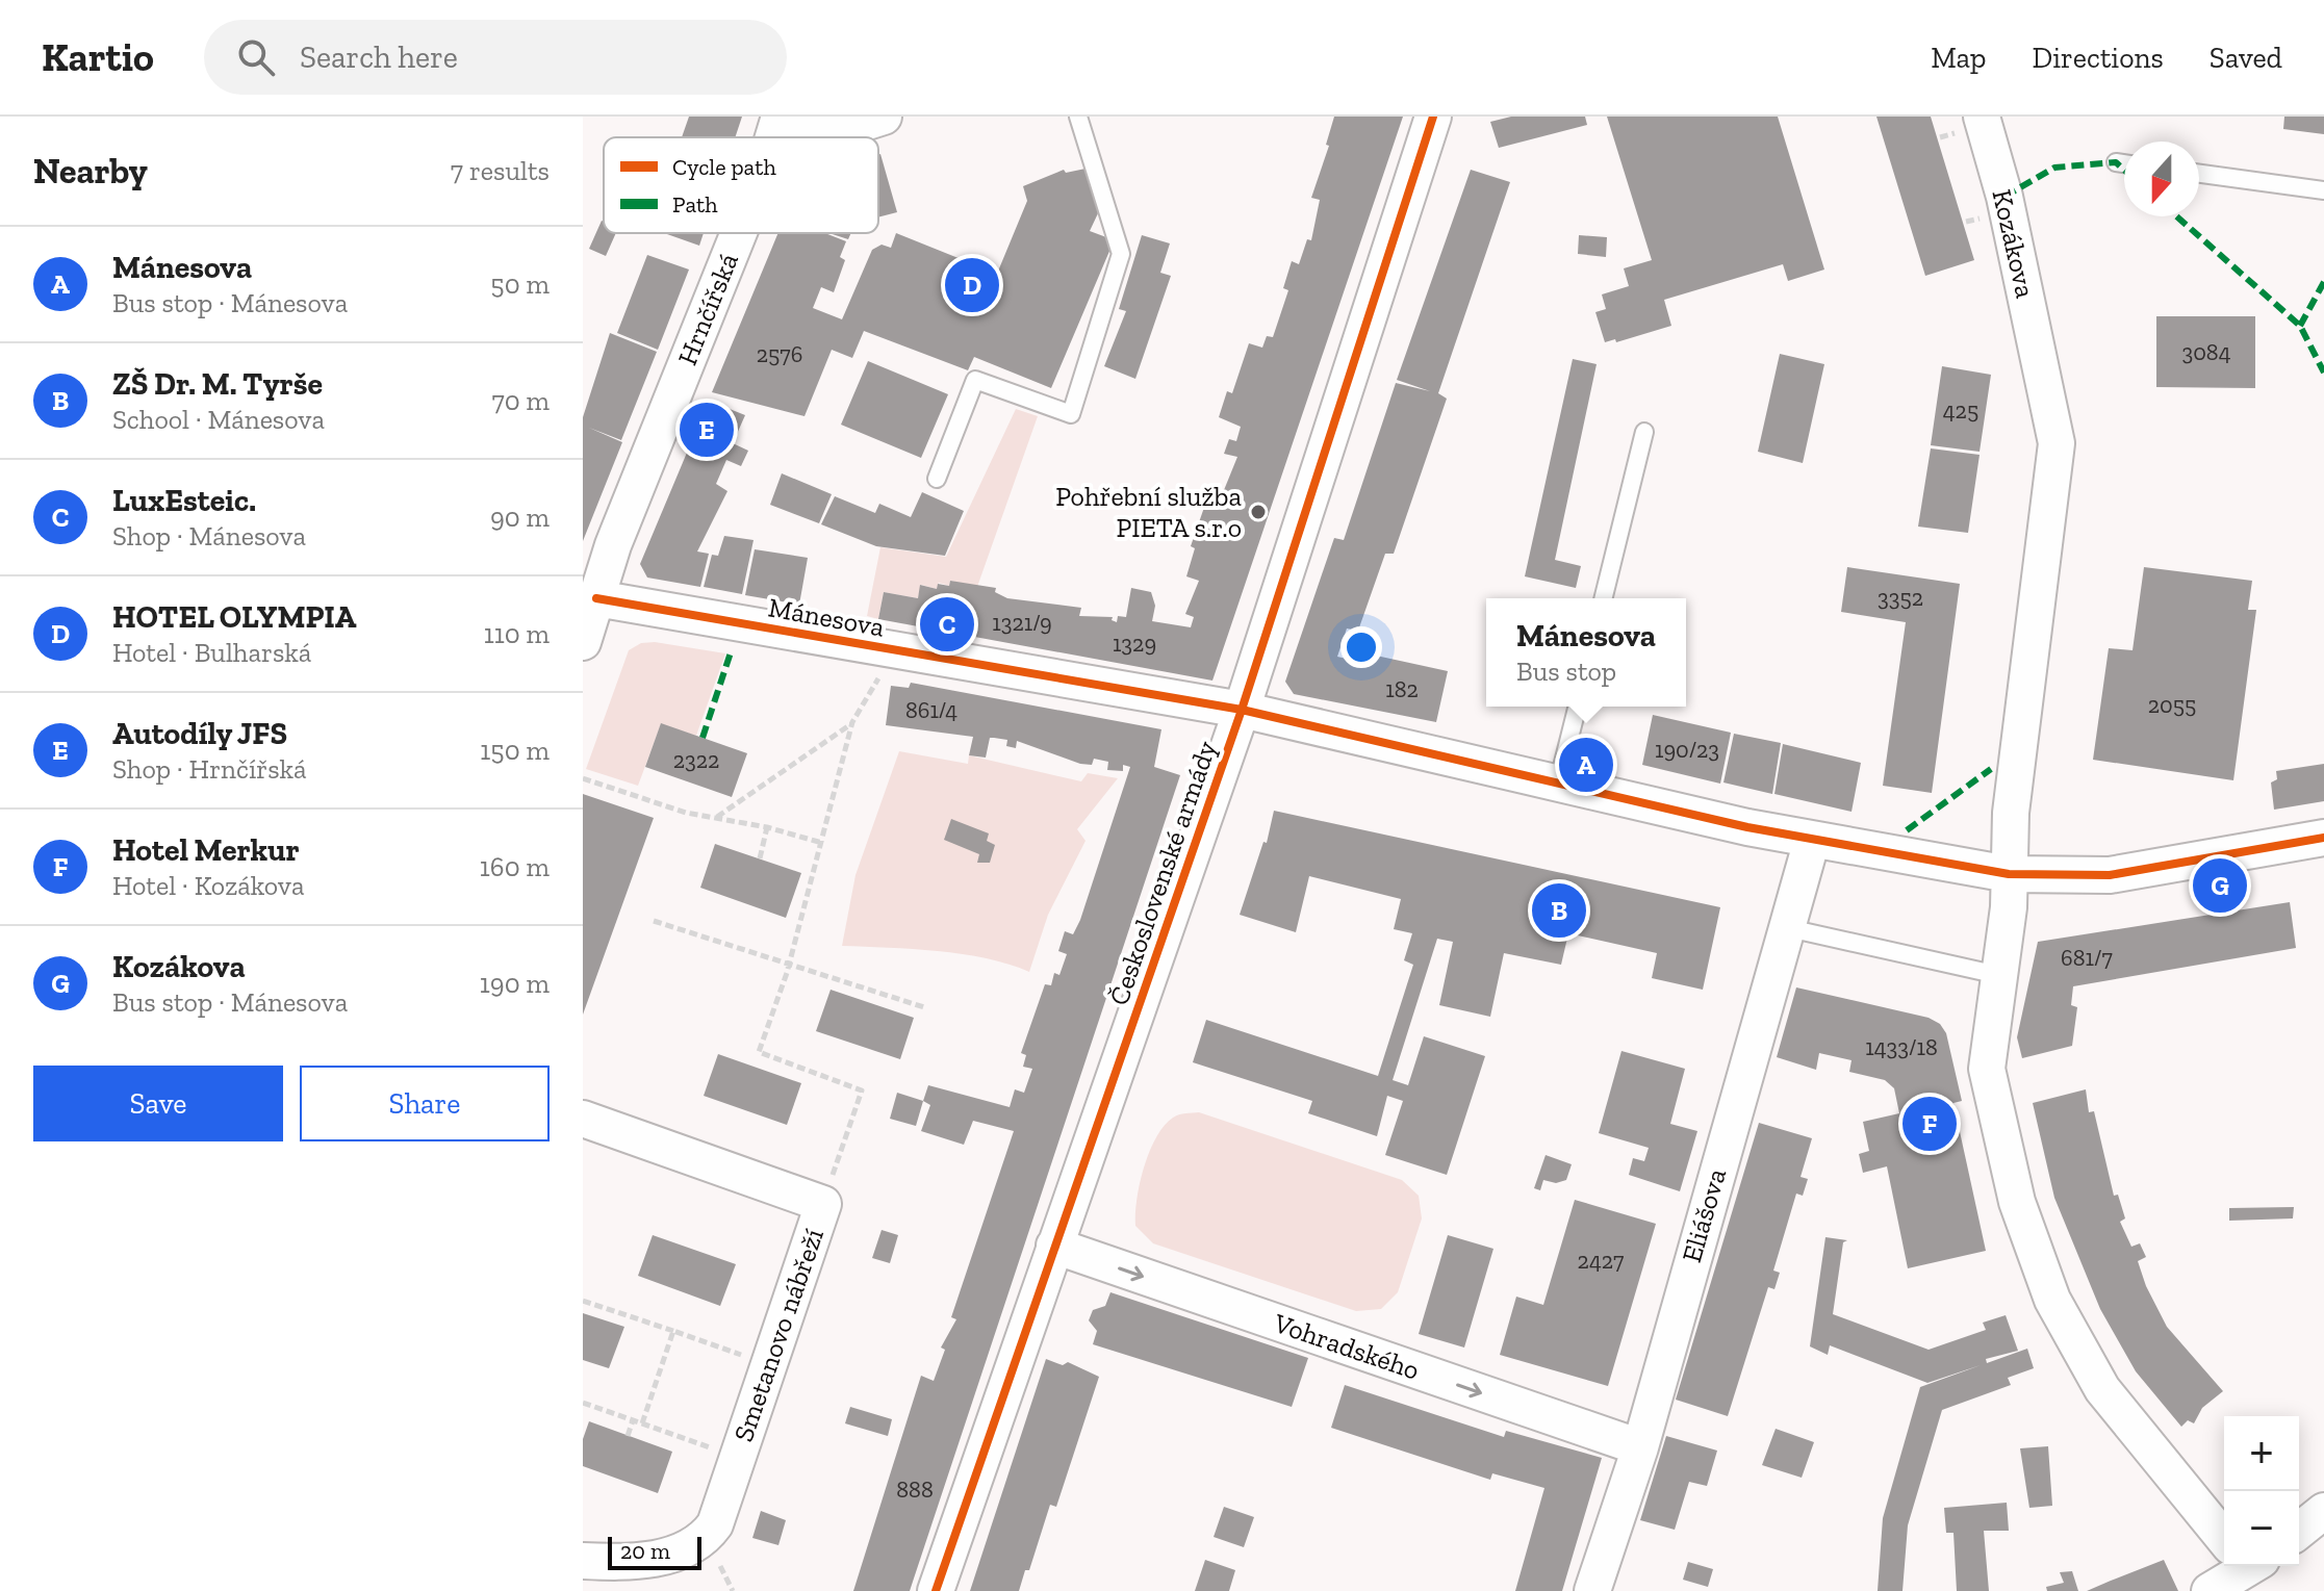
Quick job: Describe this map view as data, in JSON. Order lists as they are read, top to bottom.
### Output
{
  "streets": {
    "street": [
      "Kozákova",
      "Hrnčířská",
      "Mánesova",
      "Československé armády",
      "Eliášova",
      "Smetanovo nábřeží",
      "Vohradského"
    ]
  },
  "crossings": [
    ["Kozákova", "Mánesova"],
    ["Hrnčířská", "Mánesova"],
    ["Mánesova", "Československé armády"],
    ["Mánesova", "Eliášova"],
    ["Československé armády", "Vohradského"],
    ["Eliášova", "Vohradského"]
  ],
  "one_way": ["Vohradského"],
  "places": ["Pohřební služba PIETA s.r.o"],
  "house_numbers": [
    "3084",
    "2576",
    "425",
    "3352",
    "1321/9",
    "1329",
    "182",
    "2055",
    "861/4",
    "190/23",
    "2322",
    "681/7",
    "1433/18",
    "2427",
    "888"
  ],
  "legend": ["Cycle path", "Path"],
  "scale_bar": "20 m",
  "north": "bottom",
  "page": {
    "header": "Kartio",
    "search": "Search here",
    "nav": ["Map", "Directions", "Saved"],
    "heading": ["Nearby", "7 results"],
    "list": [
      {
        "mark": "A",
        "name": "Mánesova",
        "note": "Bus stop · Mánesova",
        "value": "50 m"
      },
      {
        "mark": "B",
        "name": "ZŠ Dr. M. Tyrše",
        "note": "School · Mánesova",
        "value": "70 m"
      },
      {
        "mark": "C",
        "name": "LuxEsteic.",
        "note": "Shop · Mánesova",
        "value": "90 m"
      },
      {
        "mark": "D",
        "name": "HOTEL OLYMPIA",
        "note": "Hotel · Bulharská",
        "value": "110 m"
      },
      {
        "mark": "E",
        "name": "Autodíly JFS",
        "note": "Shop · Hrnčířská",
        "value": "150 m"
      },
      {
        "mark": "F",
        "name": "Hotel Merkur",
        "note": "Hotel · Kozákova",
        "value": "160 m"
      },
      {
        "mark": "G",
        "name": "Kozákova",
        "note": "Bus stop · Mánesova",
        "value": "190 m"
      }
    ],
    "pins": [
      "D",
      "E",
      "C",
      "A",
      "G",
      "B",
      "F"
    ],
    "popup": ["Mánesova", "Bus stop"],
    "buttons": ["Save", "Share"],
    "map_buttons": ["+", "−"],
    "scale": "20 m"
  }
}
